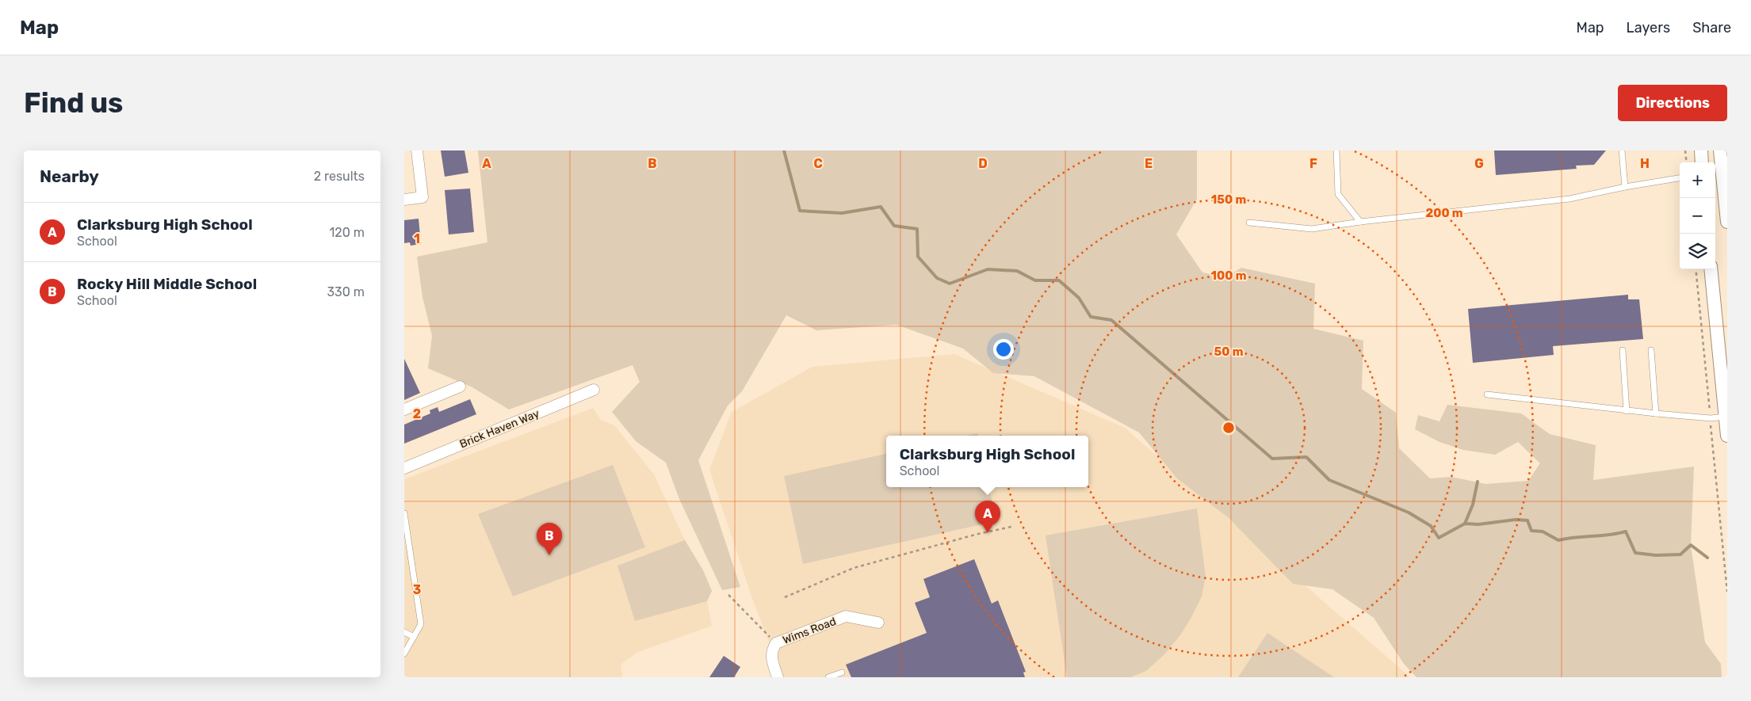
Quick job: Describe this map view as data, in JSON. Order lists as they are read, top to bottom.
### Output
{
  "streets": {
    "street": ["Brick Haven Way", "Wims Road"]
  },
  "page": {
    "header": "Map",
    "nav": ["Map", "Layers", "Share"],
    "buttons": "Directions",
    "title": "Find us",
    "heading": ["Nearby", "2 results"],
    "map_buttons": ["+", "−"],
    "list": [
      {
        "mark": "A",
        "name": "Clarksburg High School",
        "note": "School",
        "value": "120 m"
      },
      {
        "mark": "B",
        "name": "Rocky Hill Middle School",
        "note": "School",
        "value": "330 m"
      }
    ],
    "popup": ["Clarksburg High School", "School"],
    "pins": ["A", "B"]
  },
  "grid": {
    "columns": [
      "A",
      "B",
      "C",
      "D",
      "E",
      "F",
      "G",
      "H"
    ],
    "rows": ["1", "2", "3"]
  },
  "rings": [
    "150 m",
    "200 m",
    "100 m",
    "50 m"
  ]
}
